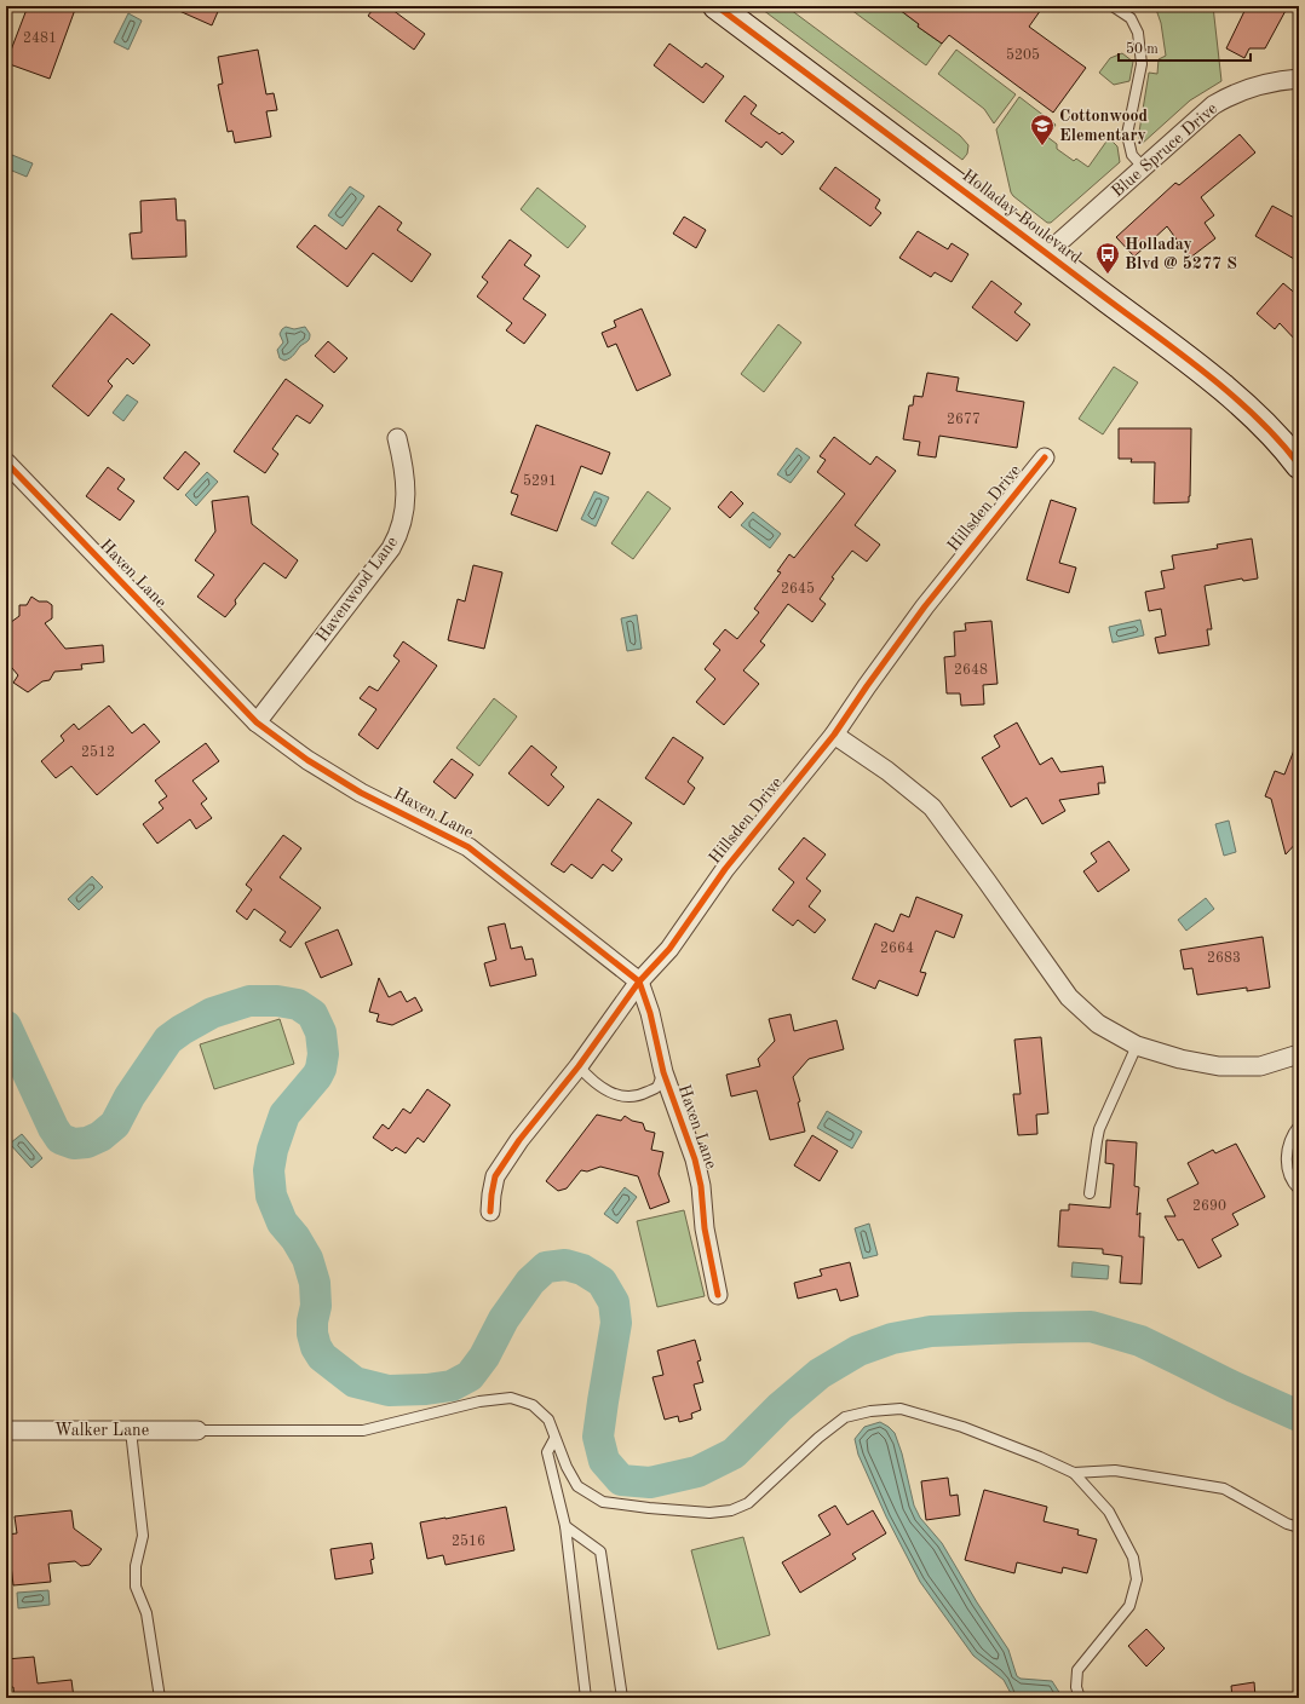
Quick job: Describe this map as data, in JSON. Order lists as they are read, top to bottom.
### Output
{
  "streets": {
    "main road": ["Holladay Boulevard"],
    "street": [
      "Blue Spruce Drive",
      "Hillsden Drive",
      "Haven Lane",
      "Havenwood Lane",
      "Walker Lane"
    ]
  },
  "crossings": [
    ["Blue Spruce Drive", "Holladay Boulevard"],
    ["Hillsden Drive", "Haven Lane"],
    ["Haven Lane", "Havenwood Lane"]
  ],
  "places": {
    "school or university": ["Cottonwood Elementary"],
    "bus stop": ["Holladay Blvd @ 5277 S"]
  },
  "house_numbers": [
    "2481",
    "5205",
    "2677",
    "5291",
    "2645",
    "2648",
    "2512",
    "2664",
    "2683",
    "2690",
    "2516"
  ],
  "scale_bar": "50 m"
}
